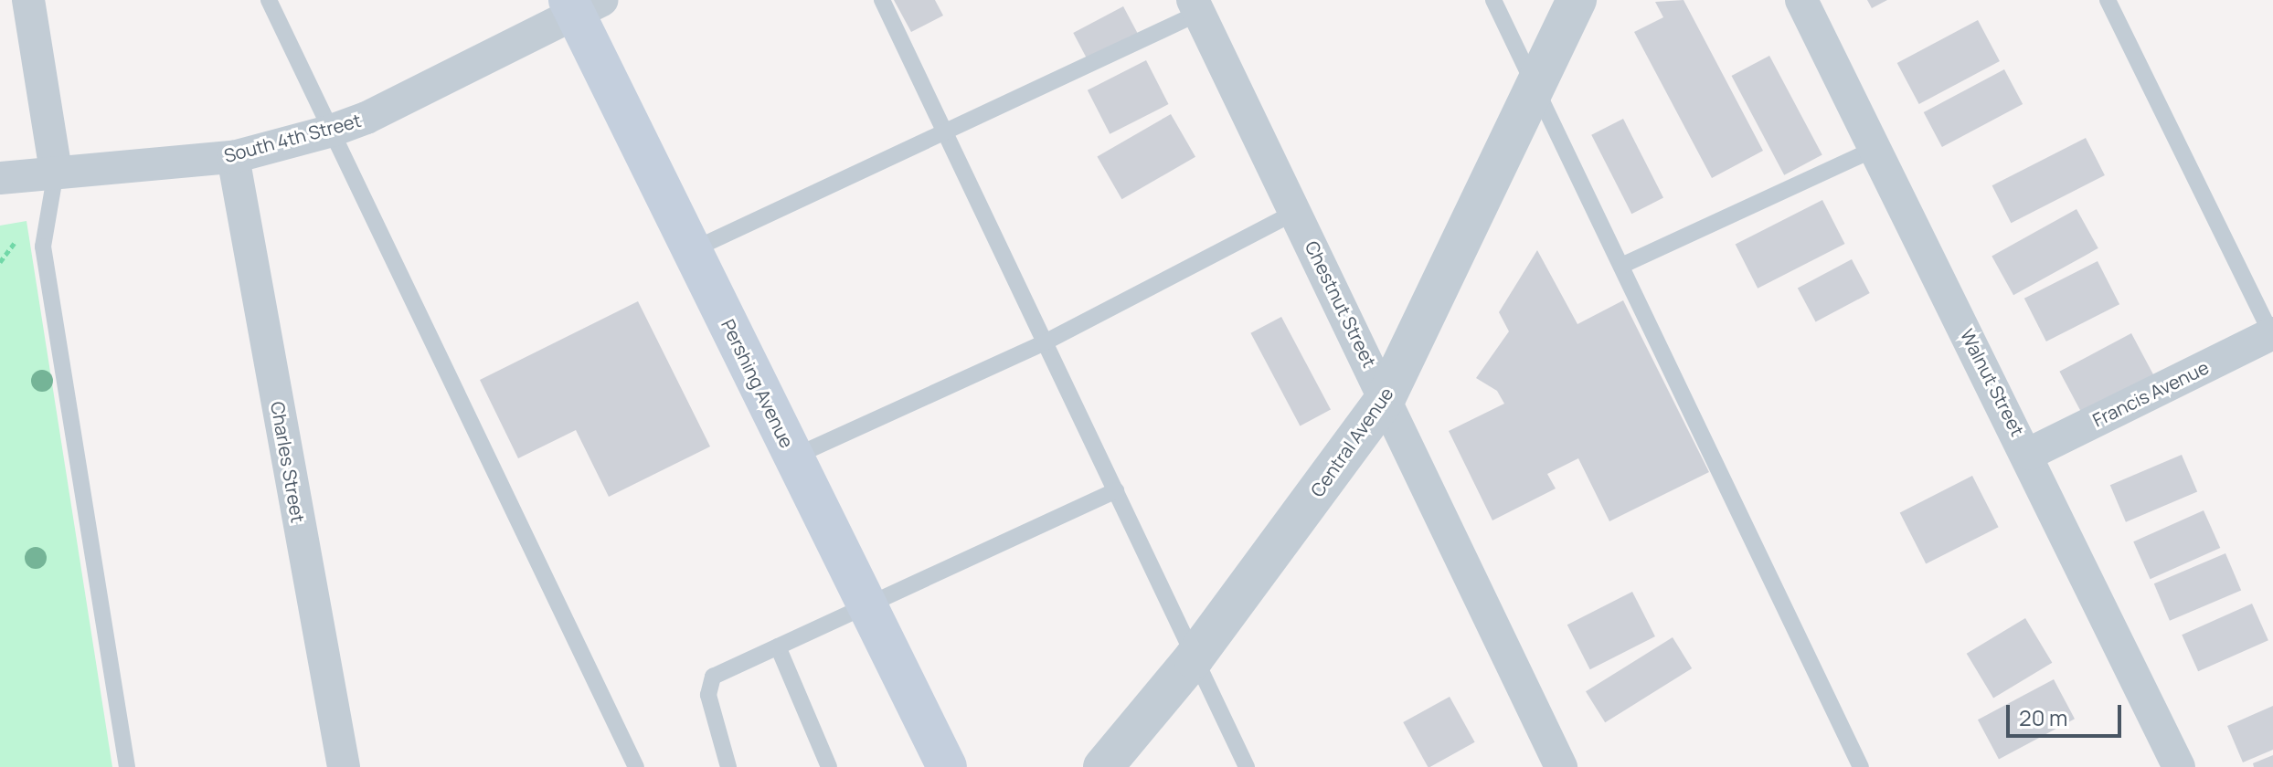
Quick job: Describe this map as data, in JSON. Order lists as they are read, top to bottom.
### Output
{
  "streets": {
    "main road": ["Pershing Avenue"],
    "street": [
      "South 4th Street",
      "Chestnut Street",
      "Walnut Street",
      "Francis Avenue",
      "Central Avenue",
      "Charles Street"
    ]
  },
  "crossings": [
    ["South 4th Street", "Pershing Avenue"],
    ["South 4th Street", "Charles Street"],
    ["Chestnut Street", "Central Avenue"],
    ["Walnut Street", "Francis Avenue"]
  ],
  "scale_bar": "20 m"
}
